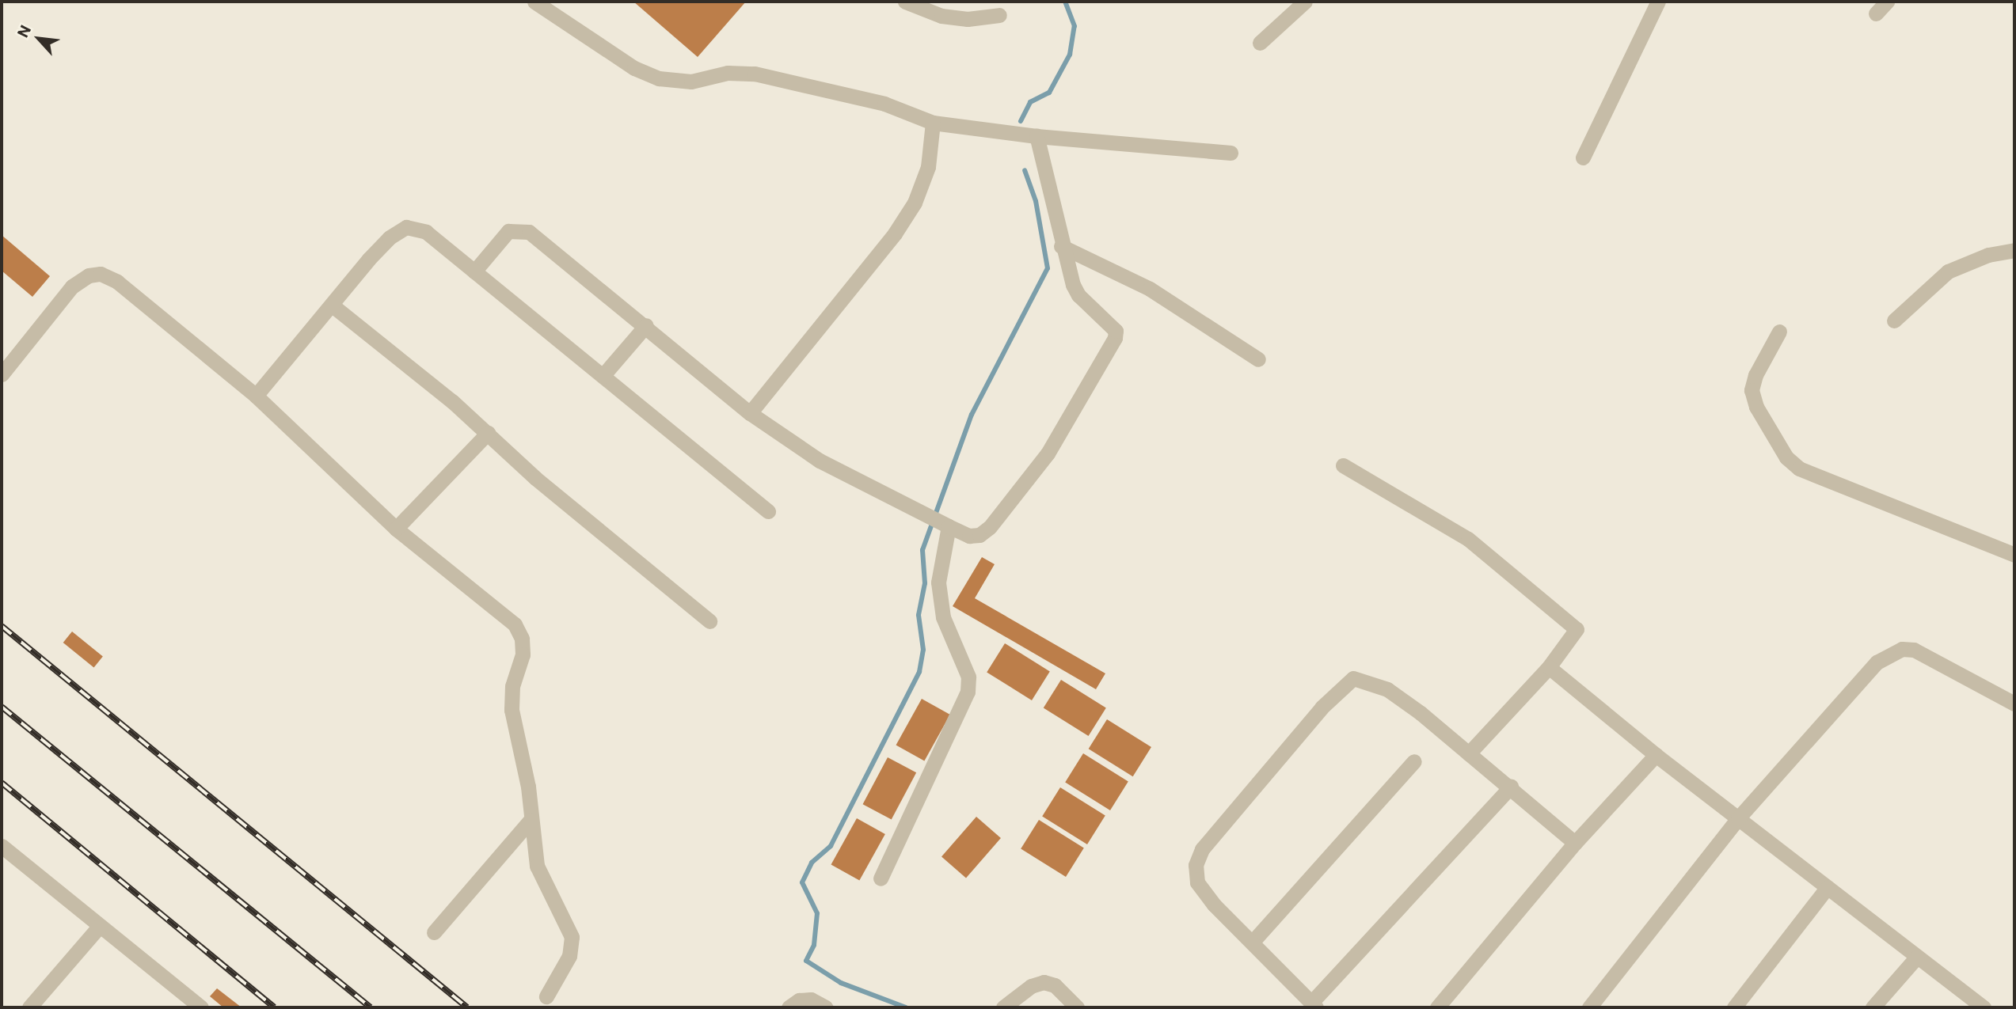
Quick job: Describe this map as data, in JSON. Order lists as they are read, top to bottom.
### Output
{
  "north": "top left"
}
